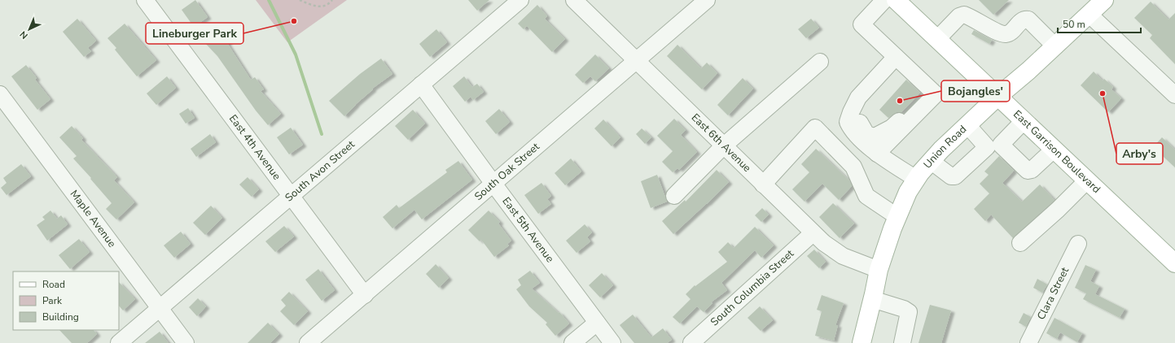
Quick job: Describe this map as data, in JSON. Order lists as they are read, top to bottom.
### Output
{
  "streets": {
    "main road": ["Union Road", "East Garrison Boulevard"],
    "street": [
      "East 6th Avenue",
      "East 4th Avenue",
      "South Avon Street",
      "South Oak Street",
      "Maple Avenue",
      "East 5th Avenue",
      "South Columbia Street",
      "Clara Street"
    ]
  },
  "crossings": [
    ["East 6th Avenue", "Union Road"],
    ["East 6th Avenue", "South Oak Street"],
    ["East 6th Avenue", "South Columbia Street"],
    ["Union Road", "East Garrison Boulevard"],
    ["East 4th Avenue", "South Avon Street"],
    ["East 4th Avenue", "South Oak Street"],
    ["South Avon Street", "Maple Avenue"],
    ["South Avon Street", "East 5th Avenue"],
    ["South Oak Street", "East 5th Avenue"]
  ],
  "places": ["Lineburger Park", "Arby's", "Bojangles'"],
  "legend": ["Road", "Park", "Building"],
  "scale_bar": "50 m",
  "north": "bottom left"
}
